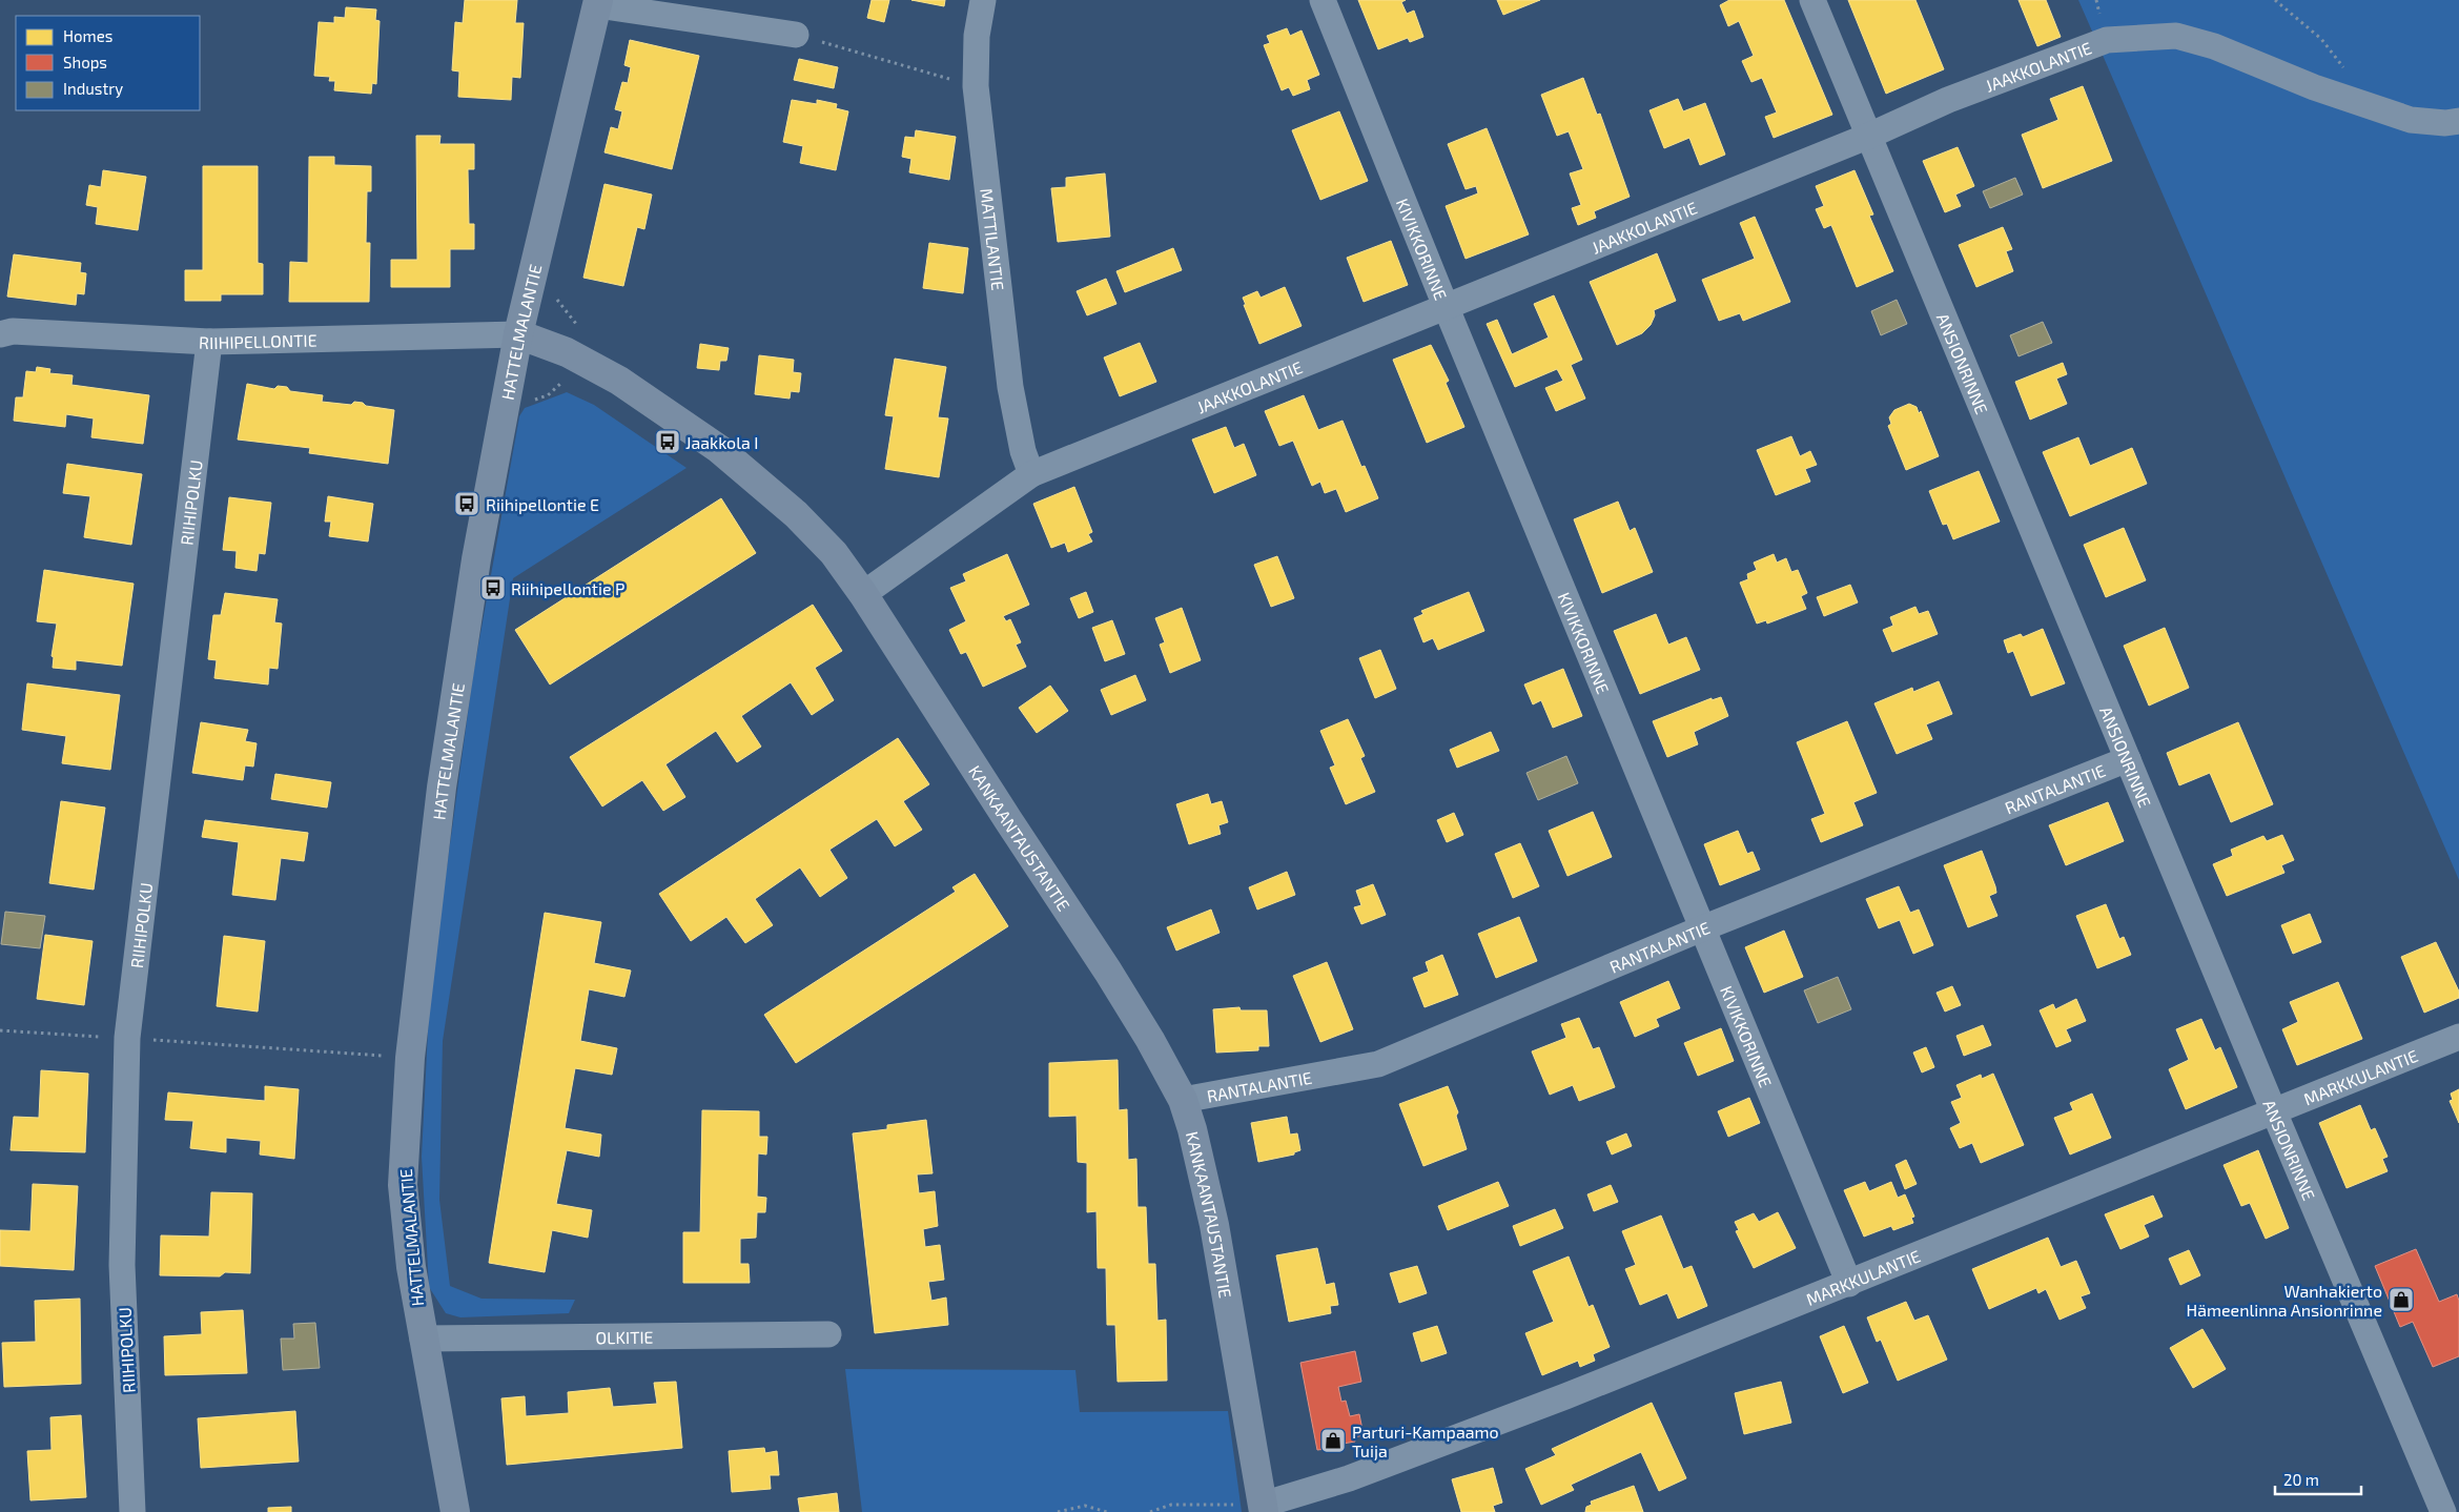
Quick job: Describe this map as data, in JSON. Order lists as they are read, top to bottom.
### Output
{
  "streets": {
    "street": [
      "JAAKKOLANTIE",
      "MATTILANTIE",
      "KIVIKKORINNE",
      "HATTELMALANTIE",
      "RIIHIPELLONTIE",
      "ANSIONRINNE",
      "RIIHIPOLKU",
      "RANTALANTIE",
      "KANKAANTAUSTANTIE",
      "MARKKULANTIE",
      "OLKITIE"
    ]
  },
  "crossings": [
    ["JAAKKOLANTIE", "MATTILANTIE"],
    ["JAAKKOLANTIE", "KIVIKKORINNE"],
    ["JAAKKOLANTIE", "ANSIONRINNE"],
    ["JAAKKOLANTIE", "KANKAANTAUSTANTIE"],
    ["KIVIKKORINNE", "RANTALANTIE"],
    ["KIVIKKORINNE", "MARKKULANTIE"],
    ["HATTELMALANTIE", "RIIHIPELLONTIE"],
    ["HATTELMALANTIE", "KANKAANTAUSTANTIE"],
    ["HATTELMALANTIE", "OLKITIE"],
    ["RIIHIPELLONTIE", "RIIHIPOLKU"],
    ["RIIHIPELLONTIE", "KANKAANTAUSTANTIE"],
    ["ANSIONRINNE", "RANTALANTIE"],
    ["ANSIONRINNE", "MARKKULANTIE"],
    ["RANTALANTIE", "KANKAANTAUSTANTIE"],
    ["KANKAANTAUSTANTIE", "MARKKULANTIE"]
  ],
  "places": {
    "bus stop": ["Jaakkola I", "Riihipellontie E", "Riihipellontie P"],
    "shop": ["Wanhakierto Hämeenlinna Ansionrinne", "Parturi-Kampaamo Tuija"]
  },
  "legend": ["Homes", "Shops", "Industry"],
  "scale_bar": "20 m"
}
